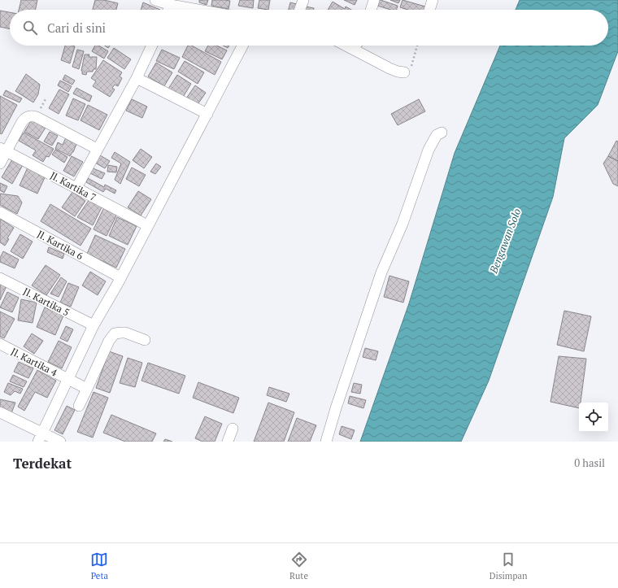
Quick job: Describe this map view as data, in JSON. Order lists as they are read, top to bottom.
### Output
{
  "streets": {
    "street": [
      "Jl. Kartika 7",
      "Jl. Kartika 6",
      "Jl. Kartika 5",
      "Jl. Kartika 4"
    ]
  },
  "water": ["Bengawan Solo"],
  "page": {
    "search": "Cari di sini",
    "heading": ["Terdekat", "0 hasil"],
    "nav": ["Peta", "Rute", "Disimpan"]
  }
}
